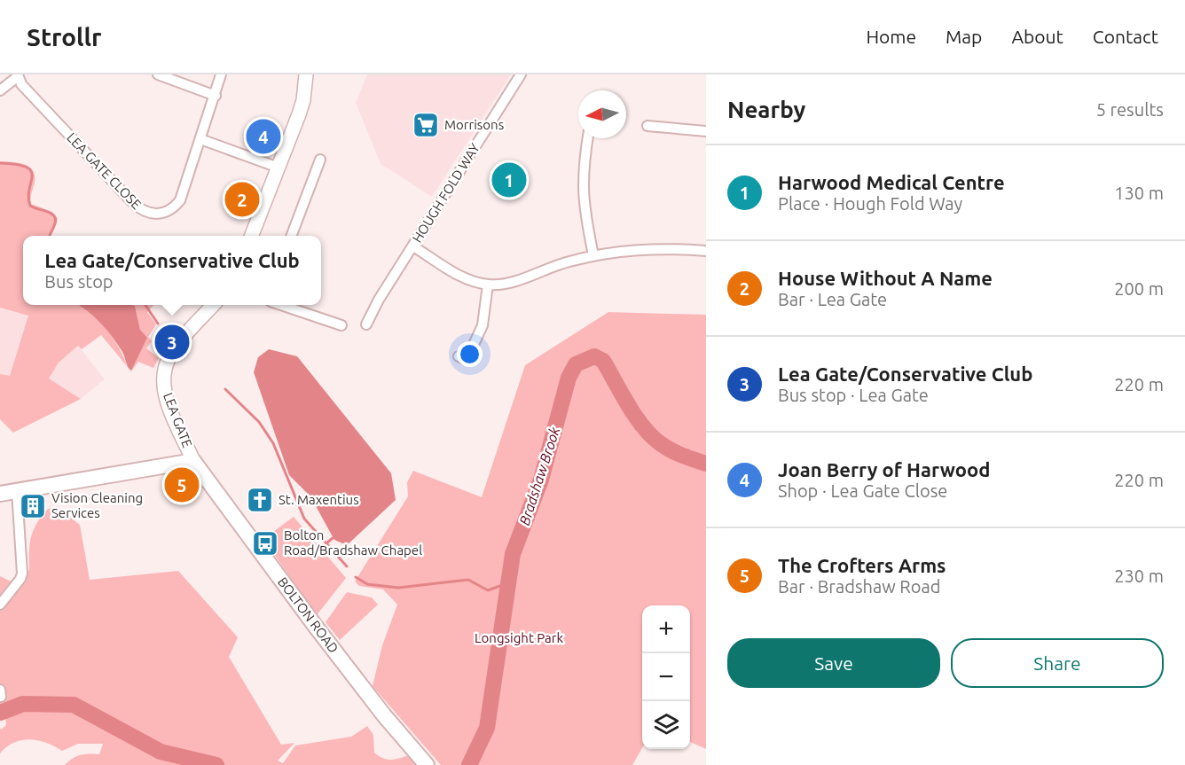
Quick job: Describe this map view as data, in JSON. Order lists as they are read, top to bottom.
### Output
{
  "streets": {
    "main road": ["LEA GATE", "BOLTON ROAD"],
    "street": ["LEA GATE CLOSE", "HOUGH FOLD WAY"]
  },
  "crossings": [
    ["LEA GATE", "BOLTON ROAD"]
  ],
  "water": ["Bradshaw Brook"],
  "parks": ["Longsight Park"],
  "places": {
    "supermarket": ["Morrisons"],
    "church": ["St. Maxentius"],
    "building": ["Vision Cleaning Services"],
    "bus stop": ["Bolton Road/Bradshaw Chapel"]
  },
  "north": "left",
  "page": {
    "header": "Strollr",
    "nav": [
      "Home",
      "Map",
      "About",
      "Contact"
    ],
    "heading": ["Nearby", "5 results"],
    "pins": [
      "4",
      "1",
      "2",
      "3",
      "5"
    ],
    "list": [
      {
        "mark": "1",
        "name": "Harwood Medical Centre",
        "note": "Place · Hough Fold Way",
        "value": "130 m"
      },
      {
        "mark": "2",
        "name": "House Without A Name",
        "note": "Bar · Lea Gate",
        "value": "200 m"
      },
      {
        "mark": "3",
        "name": "Lea Gate/Conservative Club",
        "note": "Bus stop · Lea Gate",
        "value": "220 m"
      },
      {
        "mark": "4",
        "name": "Joan Berry of Harwood",
        "note": "Shop · Lea Gate Close",
        "value": "220 m"
      },
      {
        "mark": "5",
        "name": "The Crofters Arms",
        "note": "Bar · Bradshaw Road",
        "value": "230 m"
      }
    ],
    "popup": ["Lea Gate/Conservative Club", "Bus stop"],
    "map_buttons": ["+", "−"],
    "buttons": ["Save", "Share"]
  }
}
